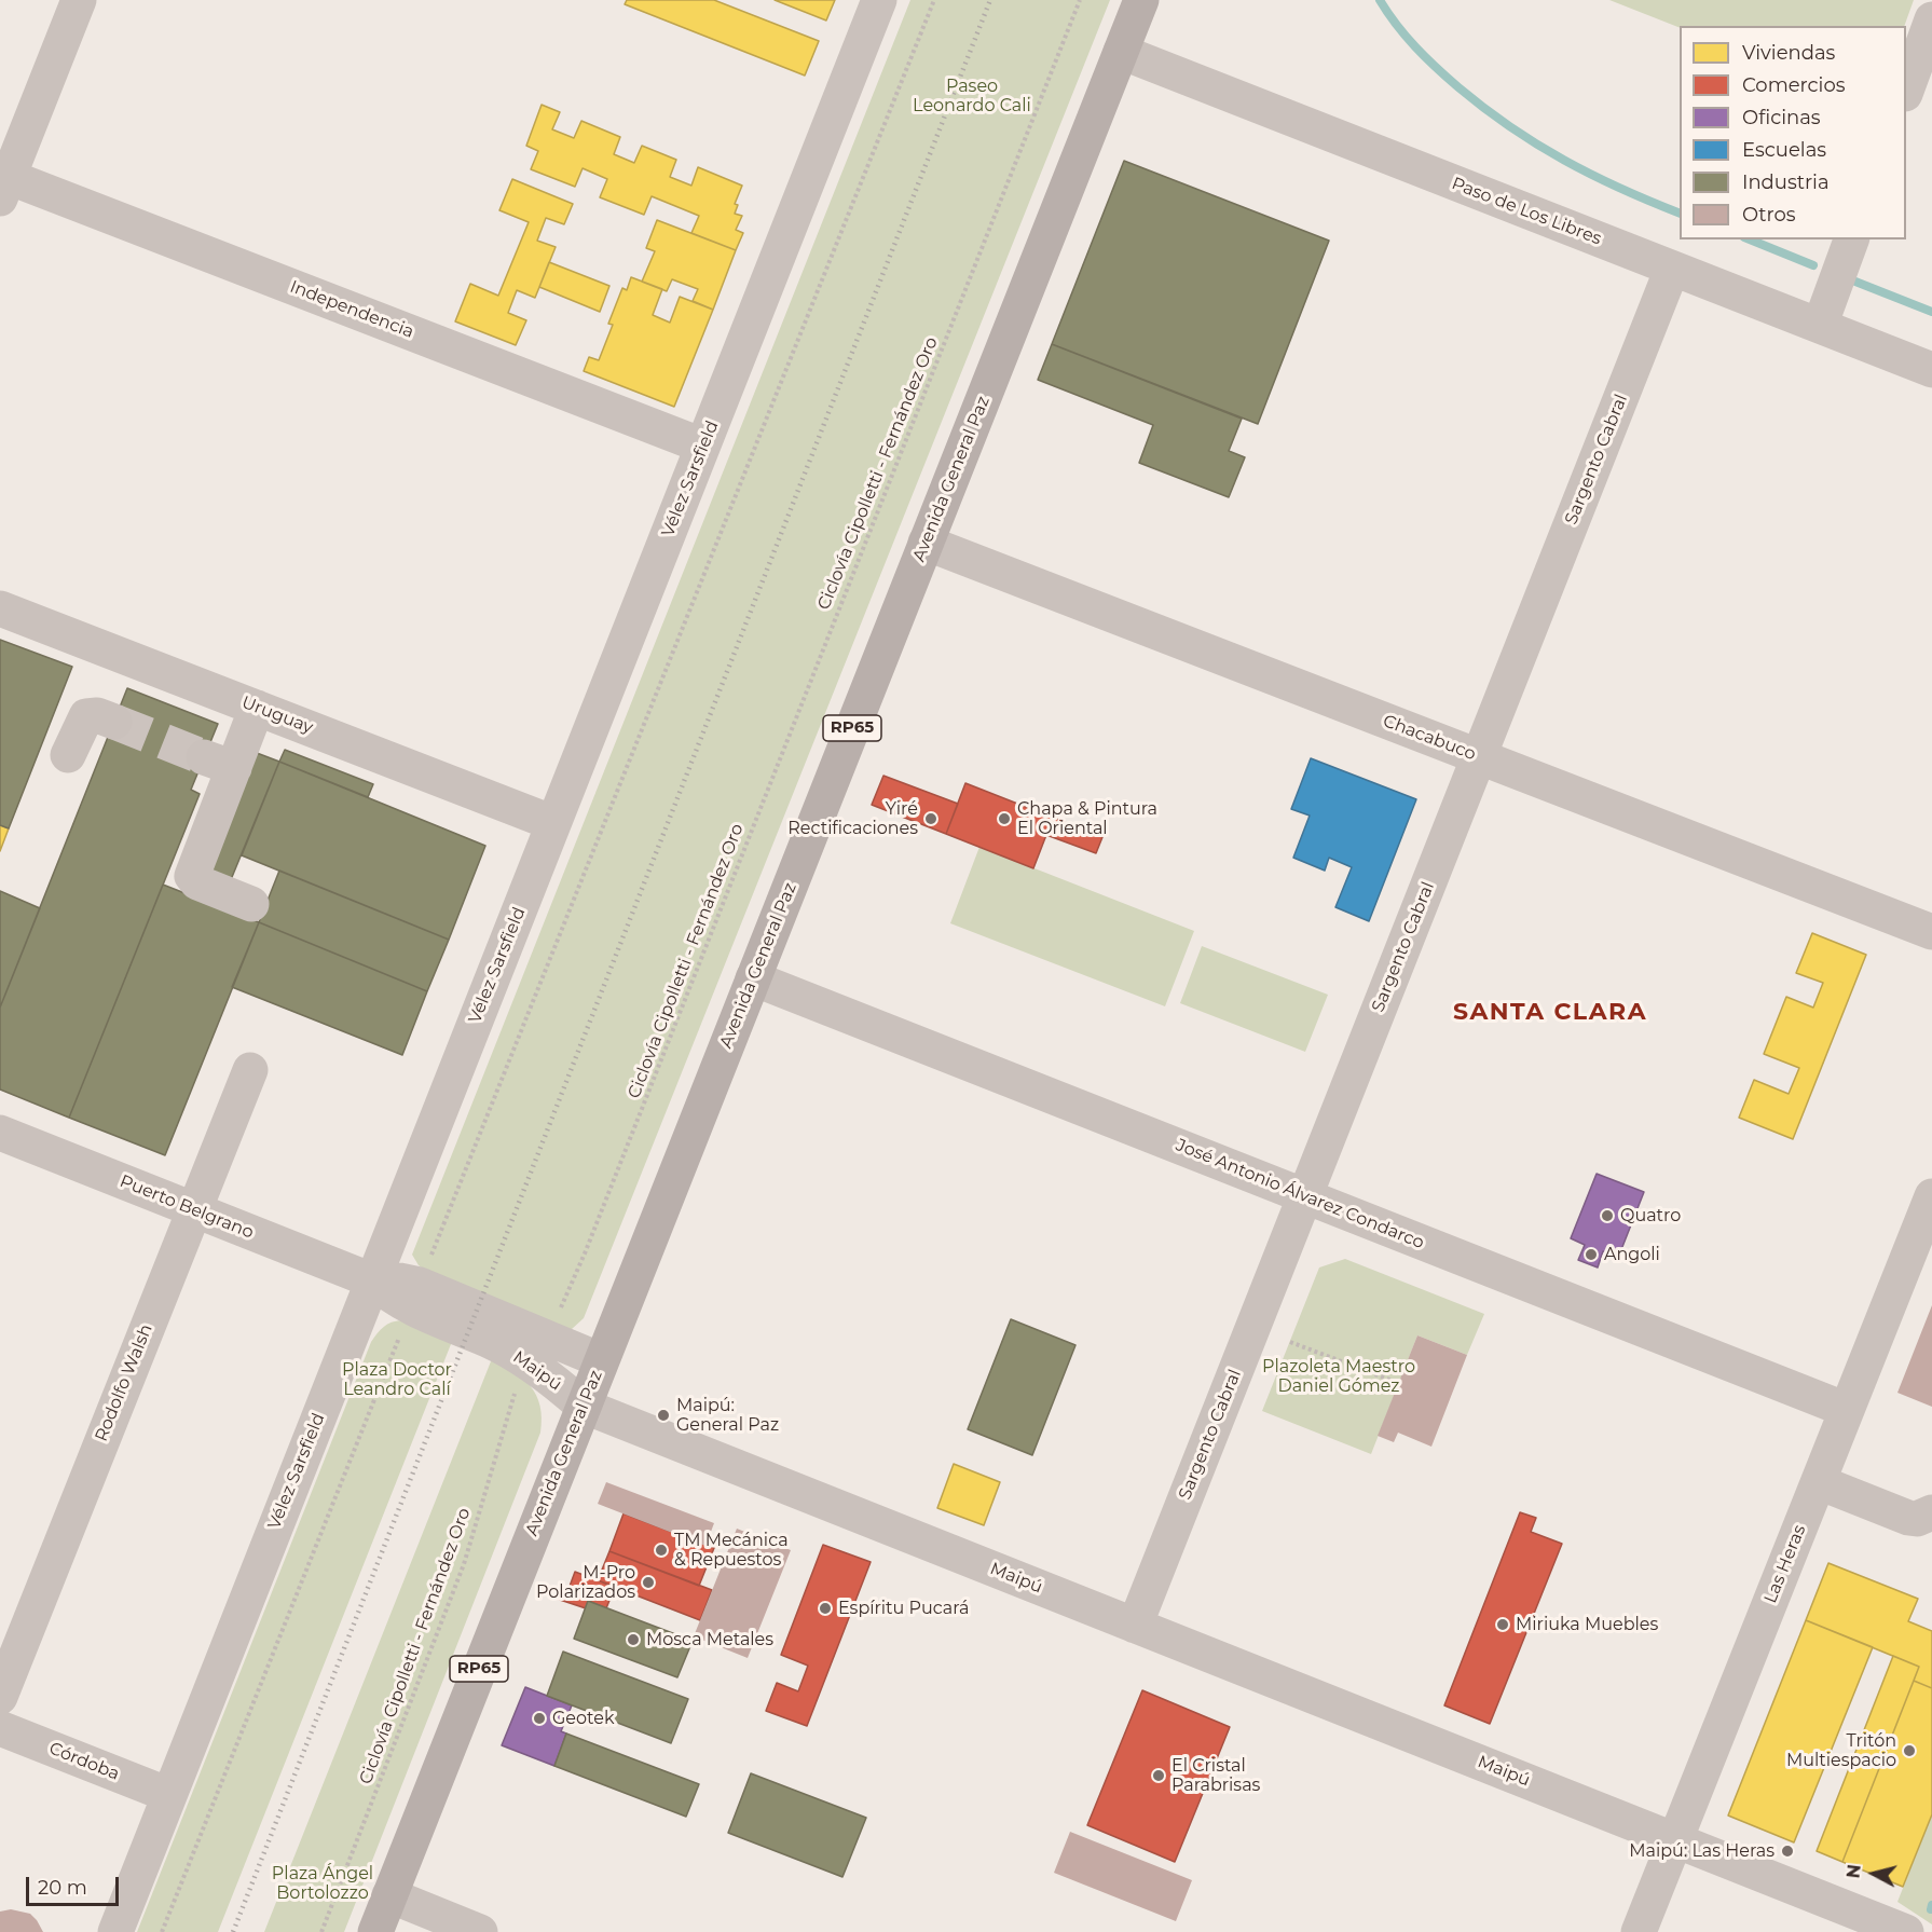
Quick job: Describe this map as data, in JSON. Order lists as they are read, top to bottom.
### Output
{
  "streets": {
    "main road": ["Avenida General Paz", "RP65"],
    "street": [
      "Paso de Los Libres",
      "Independencia",
      "Sargento Cabral",
      "Vélez Sarsfield",
      "Uruguay",
      "Chacabuco",
      "José Antonio Álvarez Condarco",
      "Puerto Belgrano",
      "Maipú",
      "Rodolfo Walsh",
      "Las Heras",
      "Córdoba"
    ],
    "path": ["Ciclovía Cipolletti - Fernández Oro"]
  },
  "crossings": [
    ["Paso de Los Libres", "Sargento Cabral"],
    ["Paso de Los Libres", "Avenida General Paz"],
    ["Independencia", "Vélez Sarsfield"],
    ["Sargento Cabral", "Chacabuco"],
    ["Sargento Cabral", "José Antonio Álvarez Condarco"],
    ["Sargento Cabral", "Maipú"],
    ["Ciclovía Cipolletti - Fernández Oro", "Maipú"],
    ["Vélez Sarsfield", "Uruguay"],
    ["Vélez Sarsfield", "Puerto Belgrano"],
    ["Vélez Sarsfield", "Maipú"],
    ["Vélez Sarsfield", "Córdoba"],
    ["Avenida General Paz", "Chacabuco"],
    ["Avenida General Paz", "José Antonio Álvarez Condarco"],
    ["Avenida General Paz", "Maipú"],
    ["José Antonio Álvarez Condarco", "Las Heras"],
    ["Puerto Belgrano", "Maipú"],
    ["Puerto Belgrano", "Rodolfo Walsh"],
    ["Maipú", "Las Heras"]
  ],
  "districts": ["SANTA CLARA"],
  "parks": [
    "Paseo Leonardo Cali",
    "Plazoleta Maestro Daniel Gómez",
    "Plaza Doctor Leandro Calí",
    "Plaza Ángel Bortolozzo"
  ],
  "places": [
    "Yiré Rectificaciones",
    "Chapa & Pintura El Oriental",
    "Quatro",
    "Angoli",
    "Maipú: General Paz",
    "TM Mecánica & Repuestos",
    "M-Pro Polarizados",
    "Espíritu Pucará",
    "Miriuka Muebles",
    "Mosca Metales",
    "Geotek",
    "Tritón Multiespacio",
    "El Cristal Parabrisas",
    "Maipú: Las Heras"
  ],
  "legend": [
    "Viviendas",
    "Comercios",
    "Oficinas",
    "Escuelas",
    "Industria",
    "Otros"
  ],
  "scale_bar": "20 m",
  "north": "left"
}
